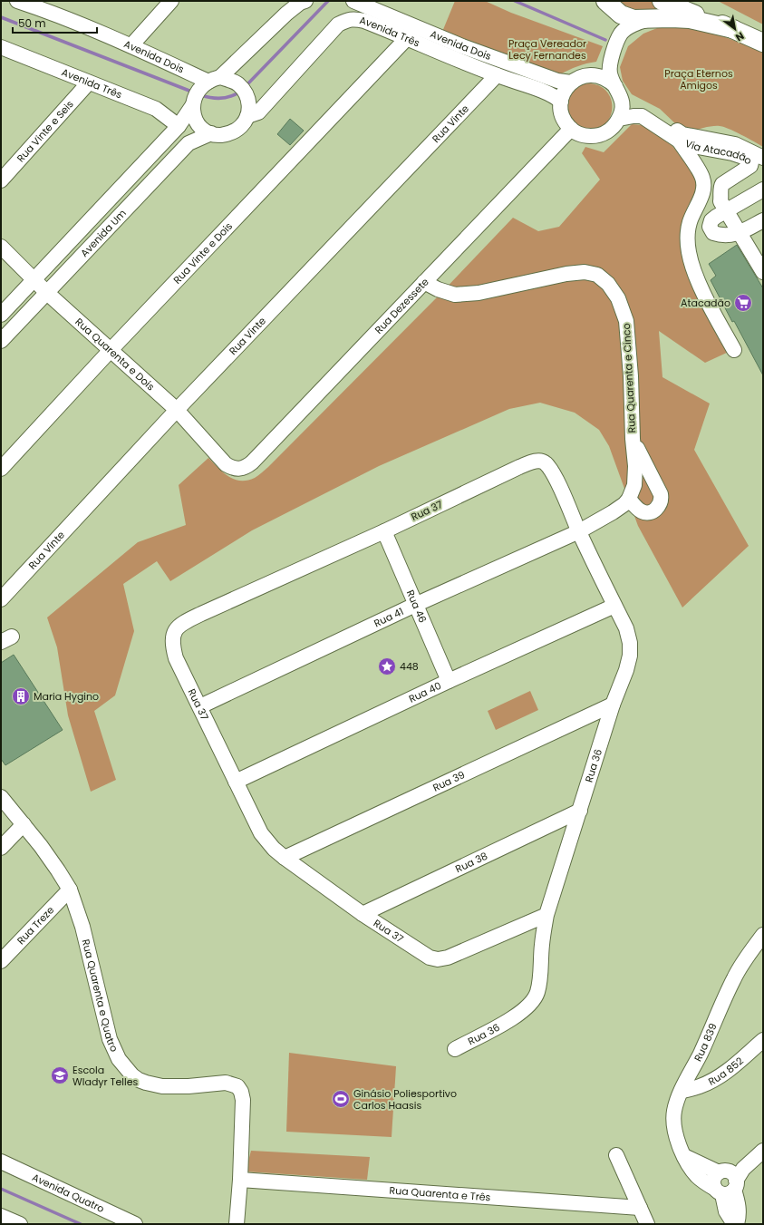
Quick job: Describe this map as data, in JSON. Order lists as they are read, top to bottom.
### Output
{
  "streets": {
    "street": [
      "Avenida Três",
      "Avenida Dois",
      "Rua Vinte",
      "Rua Vinte e Seis",
      "Via Atacadão",
      "Avenida Um",
      "Rua Vinte e Dois",
      "Rua Dezessete",
      "Rua Quarenta e Dois",
      "Rua Quarenta e Cinco",
      "Rua 37",
      "Rua 46",
      "Rua 41",
      "Rua 40",
      "Rua 36",
      "Rua 39",
      "Rua 38",
      "Rua Treze",
      "Rua Quarenta e Quatro",
      "Rua 839",
      "Rua 852",
      "Avenida Quatro",
      "Rua Quarenta e Três"
    ]
  },
  "crossings": [
    ["Avenida Três", "Avenida Dois"],
    ["Avenida Três", "Rua Vinte"],
    ["Avenida Três", "Rua Vinte e Seis"],
    ["Avenida Três", "Via Atacadão"],
    ["Avenida Três", "Avenida Um"],
    ["Avenida Três", "Rua Vinte e Dois"],
    ["Avenida Três", "Rua Dezessete"],
    ["Avenida Dois", "Via Atacadão"],
    ["Avenida Dois", "Avenida Um"],
    ["Avenida Dois", "Rua Dezessete"],
    ["Rua Vinte", "Rua Quarenta e Dois"],
    ["Via Atacadão", "Rua Dezessete"],
    ["Avenida Um", "Rua Quarenta e Dois"],
    ["Rua Vinte e Dois", "Rua Quarenta e Dois"],
    ["Rua Dezessete", "Rua Quarenta e Dois"],
    ["Rua Dezessete", "Rua Quarenta e Cinco"],
    ["Rua 37", "Rua 46"],
    ["Rua 37", "Rua 41"],
    ["Rua 37", "Rua 40"],
    ["Rua 37", "Rua 36"],
    ["Rua 37", "Rua 39"],
    ["Rua 37", "Rua 38"],
    ["Rua 46", "Rua 41"],
    ["Rua 46", "Rua 40"],
    ["Rua 41", "Rua 36"],
    ["Rua 40", "Rua 36"],
    ["Rua 36", "Rua 39"],
    ["Rua 36", "Rua 38"],
    ["Rua Treze", "Rua Quarenta e Quatro"],
    ["Rua Quarenta e Quatro", "Rua Quarenta e Três"],
    ["Rua 839", "Rua 852"]
  ],
  "parks": ["Praça Vereador Lecy Fernandes", "Praça Eternos Amigos"],
  "places": {
    "supermarket": ["Atacadão"],
    "place": ["448"],
    "building": ["Maria Hygino"],
    "school or university": ["Escola Wladyr Telles"],
    "sports": ["Ginásio Poliesportivo Carlos Haasis"]
  },
  "scale_bar": "50 m",
  "north": "bottom right"
}
